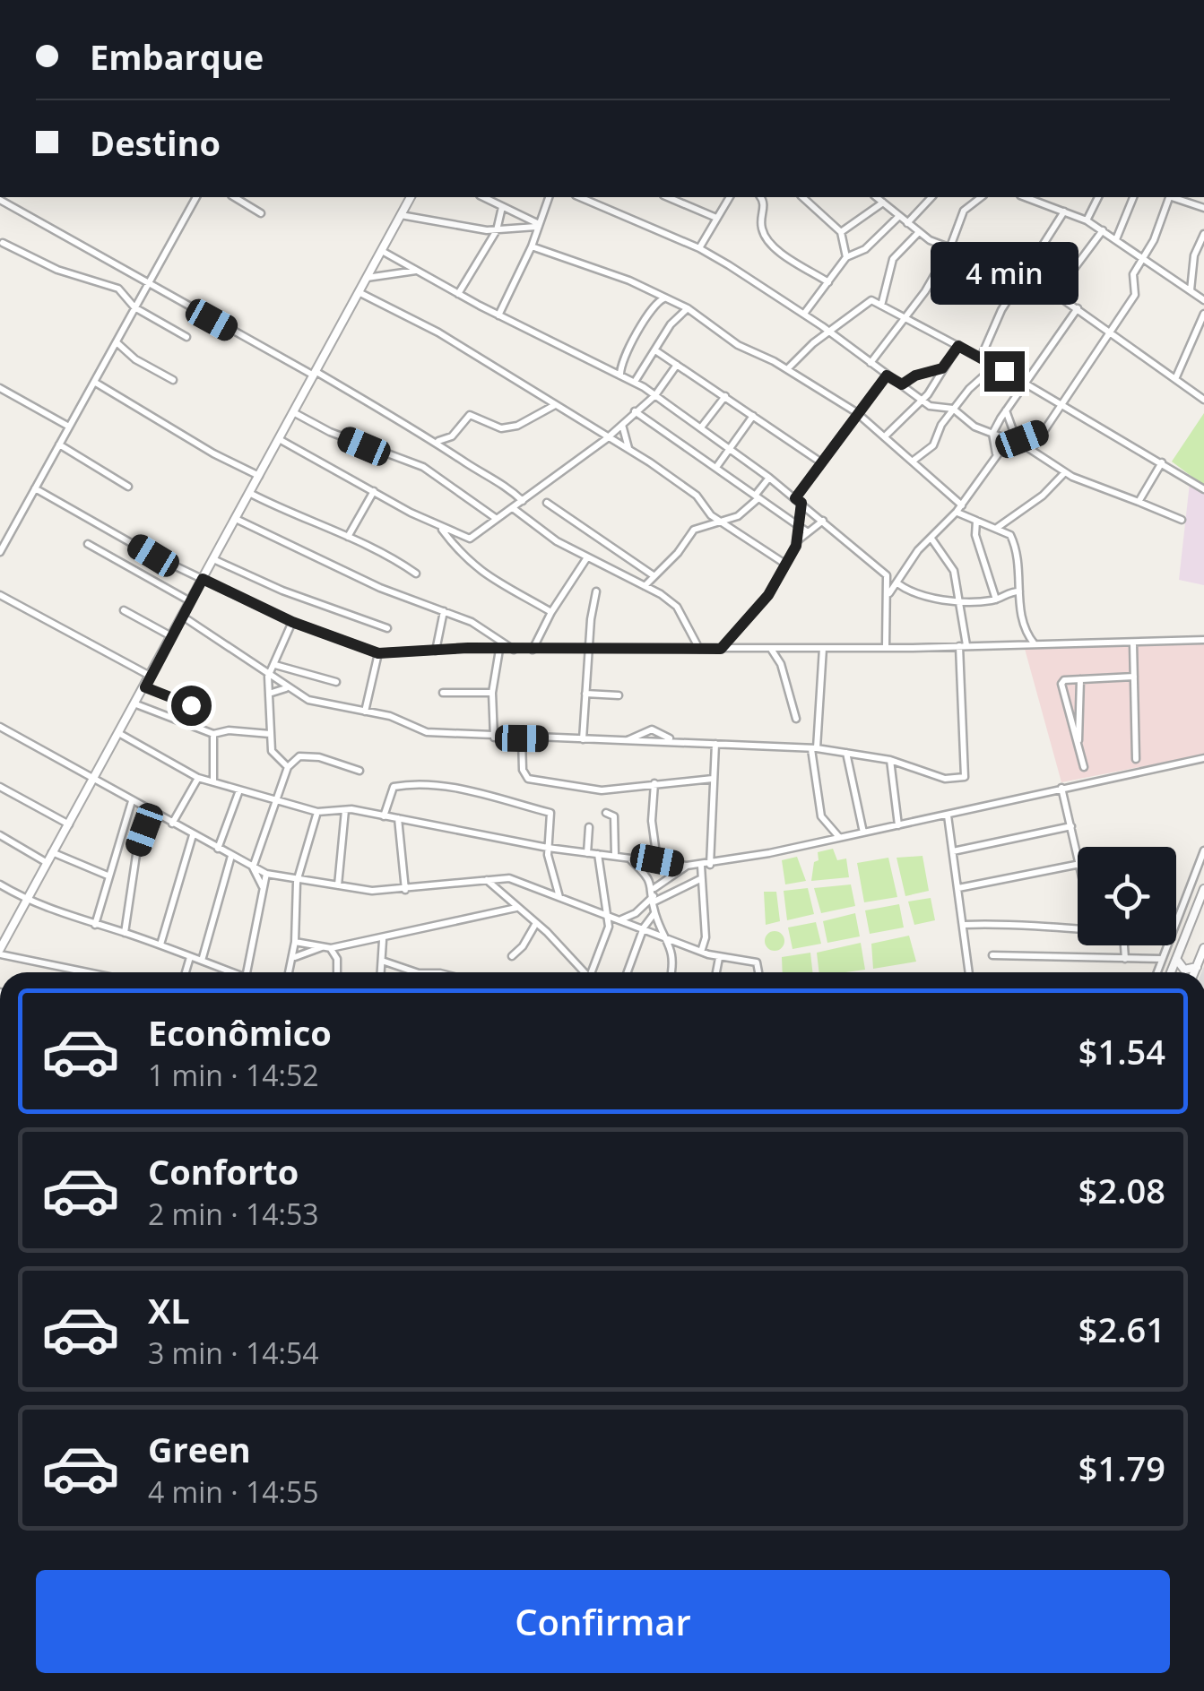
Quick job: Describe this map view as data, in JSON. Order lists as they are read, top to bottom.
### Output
{
  "page": {
    "banner": ["Embarque", "Destino"],
    "bubble": "4 min",
    "list": [
      {
        "name": "Econômico",
        "note": "1 min · 14:52",
        "value": "$1.54"
      },
      {
        "name": "Conforto",
        "note": "2 min · 14:53",
        "value": "$2.08"
      },
      {
        "name": "XL",
        "note": "3 min · 14:54",
        "value": "$2.61"
      },
      {
        "name": "Green",
        "note": "4 min · 14:55",
        "value": "$1.79"
      }
    ],
    "buttons": "Confirmar"
  }
}
